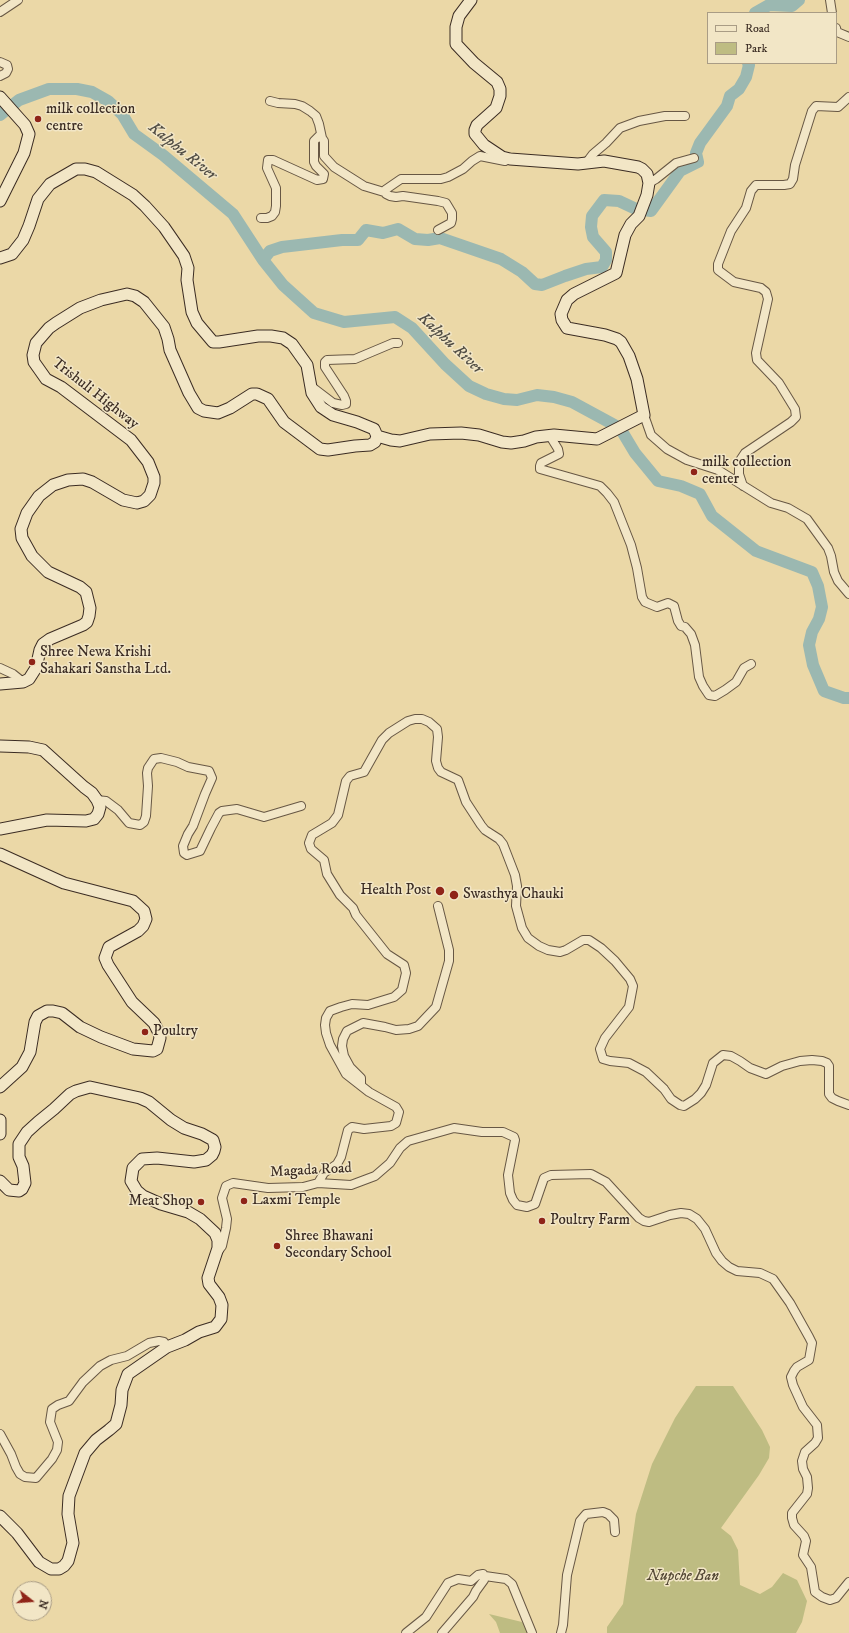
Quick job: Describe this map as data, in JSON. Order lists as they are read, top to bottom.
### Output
{
  "streets": {
    "street": ["Trishuli Highway", "Magada Road"]
  },
  "water": ["Kalphu River"],
  "parks": ["Nupche Ban"],
  "places": [
    "milk collection centre",
    "milk collection center",
    "Shree Newa Krishi Sahakari Sanstha Ltd.",
    "Health Post",
    "Swasthya Chauki",
    "Poultry",
    "Laxmi Temple",
    "Meat Shop",
    "Poultry Farm",
    "Shree Bhawani Secondary School"
  ],
  "legend": ["Road", "Park"],
  "north": "right"
}
